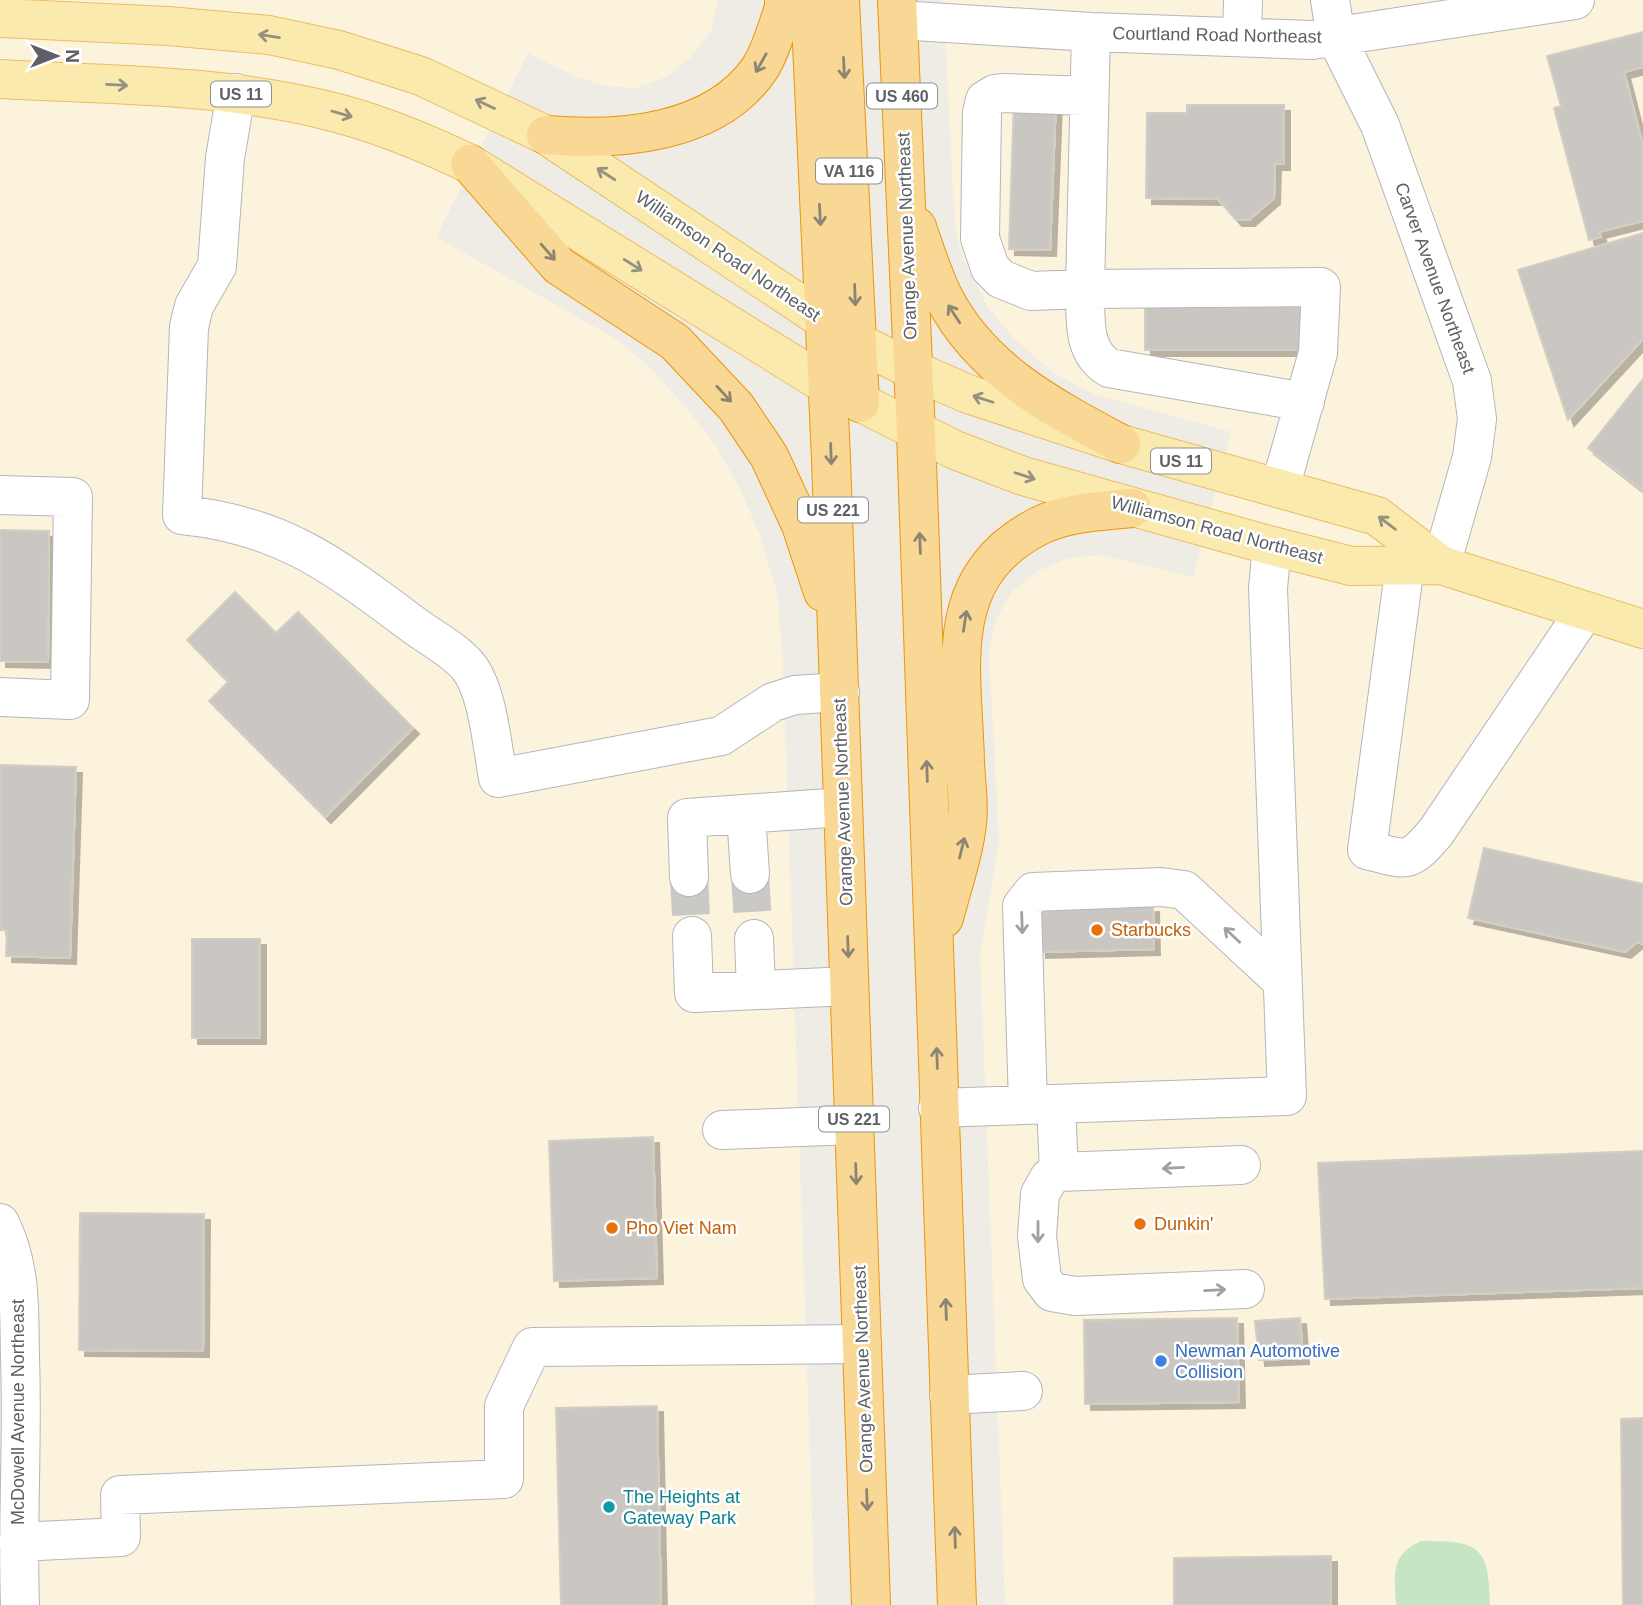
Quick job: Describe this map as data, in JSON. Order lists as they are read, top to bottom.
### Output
{
  "streets": {
    "highway": [
      "US 460",
      "VA 116",
      "Orange Avenue Northeast",
      "US 221"
    ],
    "main road": ["US 11", "Williamson Road Northeast"],
    "street": ["Courtland Road Northeast", "Carver Avenue Northeast", "McDowell Avenue Northeast"]
  },
  "crossings": [
    ["Courtland Road Northeast", "Orange Avenue Northeast"],
    ["Courtland Road Northeast", "Carver Avenue Northeast"],
    ["VA 116", "Orange Avenue Northeast"],
    ["VA 116", "Williamson Road Northeast"],
    ["Orange Avenue Northeast", "Williamson Road Northeast"],
    ["Williamson Road Northeast", "Carver Avenue Northeast"]
  ],
  "places": [
    "Starbucks",
    "Dunkin'",
    "Pho Viet Nam",
    "Newman Automotive Collision",
    "The Heights at Gateway Park"
  ],
  "north": "right"
}
